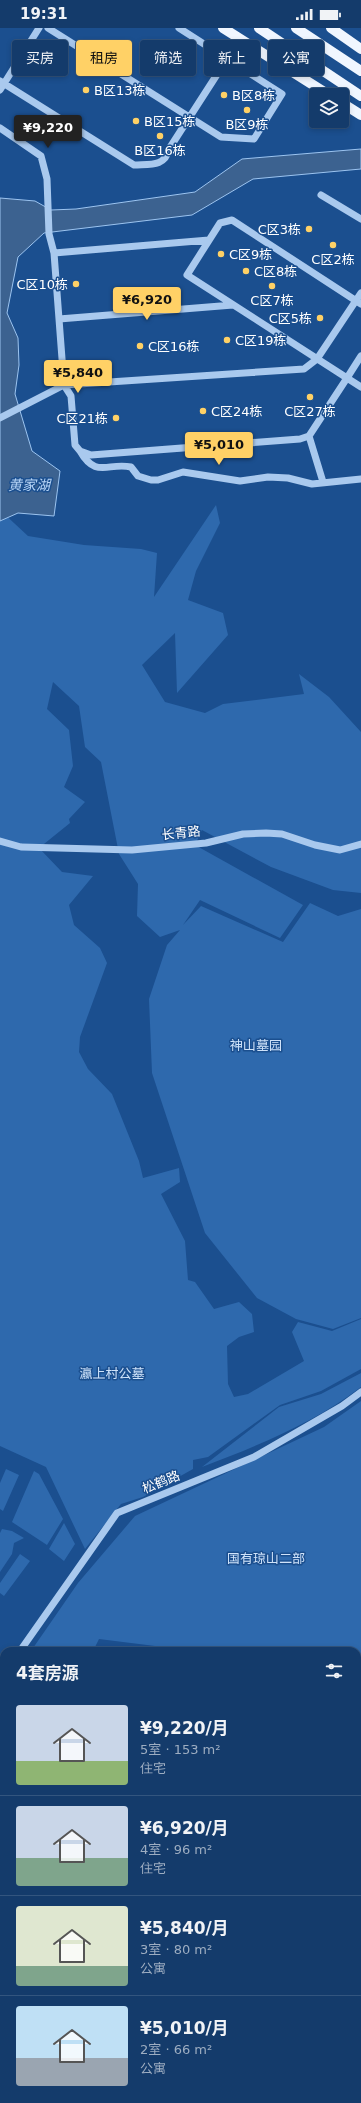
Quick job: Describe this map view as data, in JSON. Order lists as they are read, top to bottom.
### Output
{
  "streets": {
    "street": ["长青路", "松鹤路"]
  },
  "water": ["黄家湖"],
  "parks": ["神山墓园", "瀛上村公墓", "国有琼山二部"],
  "places": [
    "B区13栋",
    "B区8栋",
    "B区9栋",
    "B区15栋",
    "B区16栋",
    "C区3栋",
    "C区2栋",
    "C区9栋",
    "C区8栋",
    "C区10栋",
    "C区7栋",
    "C区5栋",
    "C区19栋",
    "C区16栋",
    "C区27栋",
    "C区24栋",
    "C区21栋"
  ],
  "page": {
    "status": "19:31",
    "chip": [
      "买房",
      "租房",
      "筛选",
      "新上",
      "公寓"
    ],
    "price": [
      "¥9,220",
      "¥6,920",
      "¥5,840",
      "¥5,010"
    ],
    "heading": "4套房源",
    "list": [
      {
        "name": "¥9,220/月",
        "note": "5室 · 153 m² · 住宅"
      },
      {
        "name": "¥6,920/月",
        "note": "4室 · 96 m² · 住宅"
      },
      {
        "name": "¥5,840/月",
        "note": "3室 · 80 m² · 公寓"
      },
      {
        "name": "¥5,010/月",
        "note": "2室 · 66 m² · 公寓"
      }
    ]
  }
}
